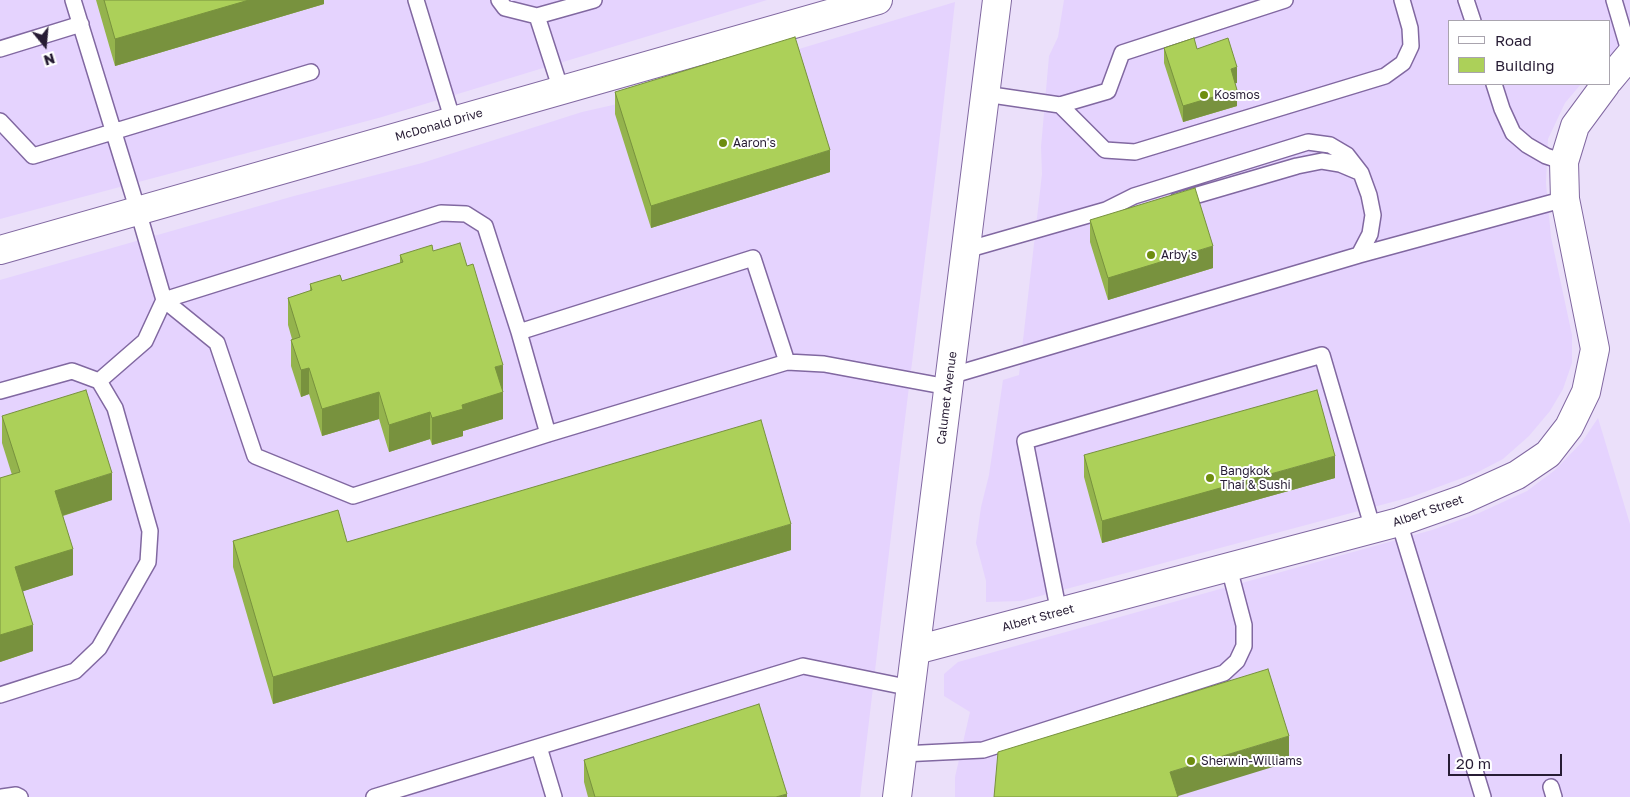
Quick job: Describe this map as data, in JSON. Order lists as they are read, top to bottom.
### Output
{
  "streets": {
    "street": ["McDonald Drive", "Calumet Avenue", "Albert Street"]
  },
  "crossings": [
    ["Calumet Avenue", "Albert Street"]
  ],
  "places": [
    "Kosmos",
    "Aaron's",
    "Arby's",
    "Bangkok Thai & Sushi",
    "Sherwin-Williams"
  ],
  "legend": ["Road", "Building"],
  "scale_bar": "20 m",
  "north": "bottom"
}
